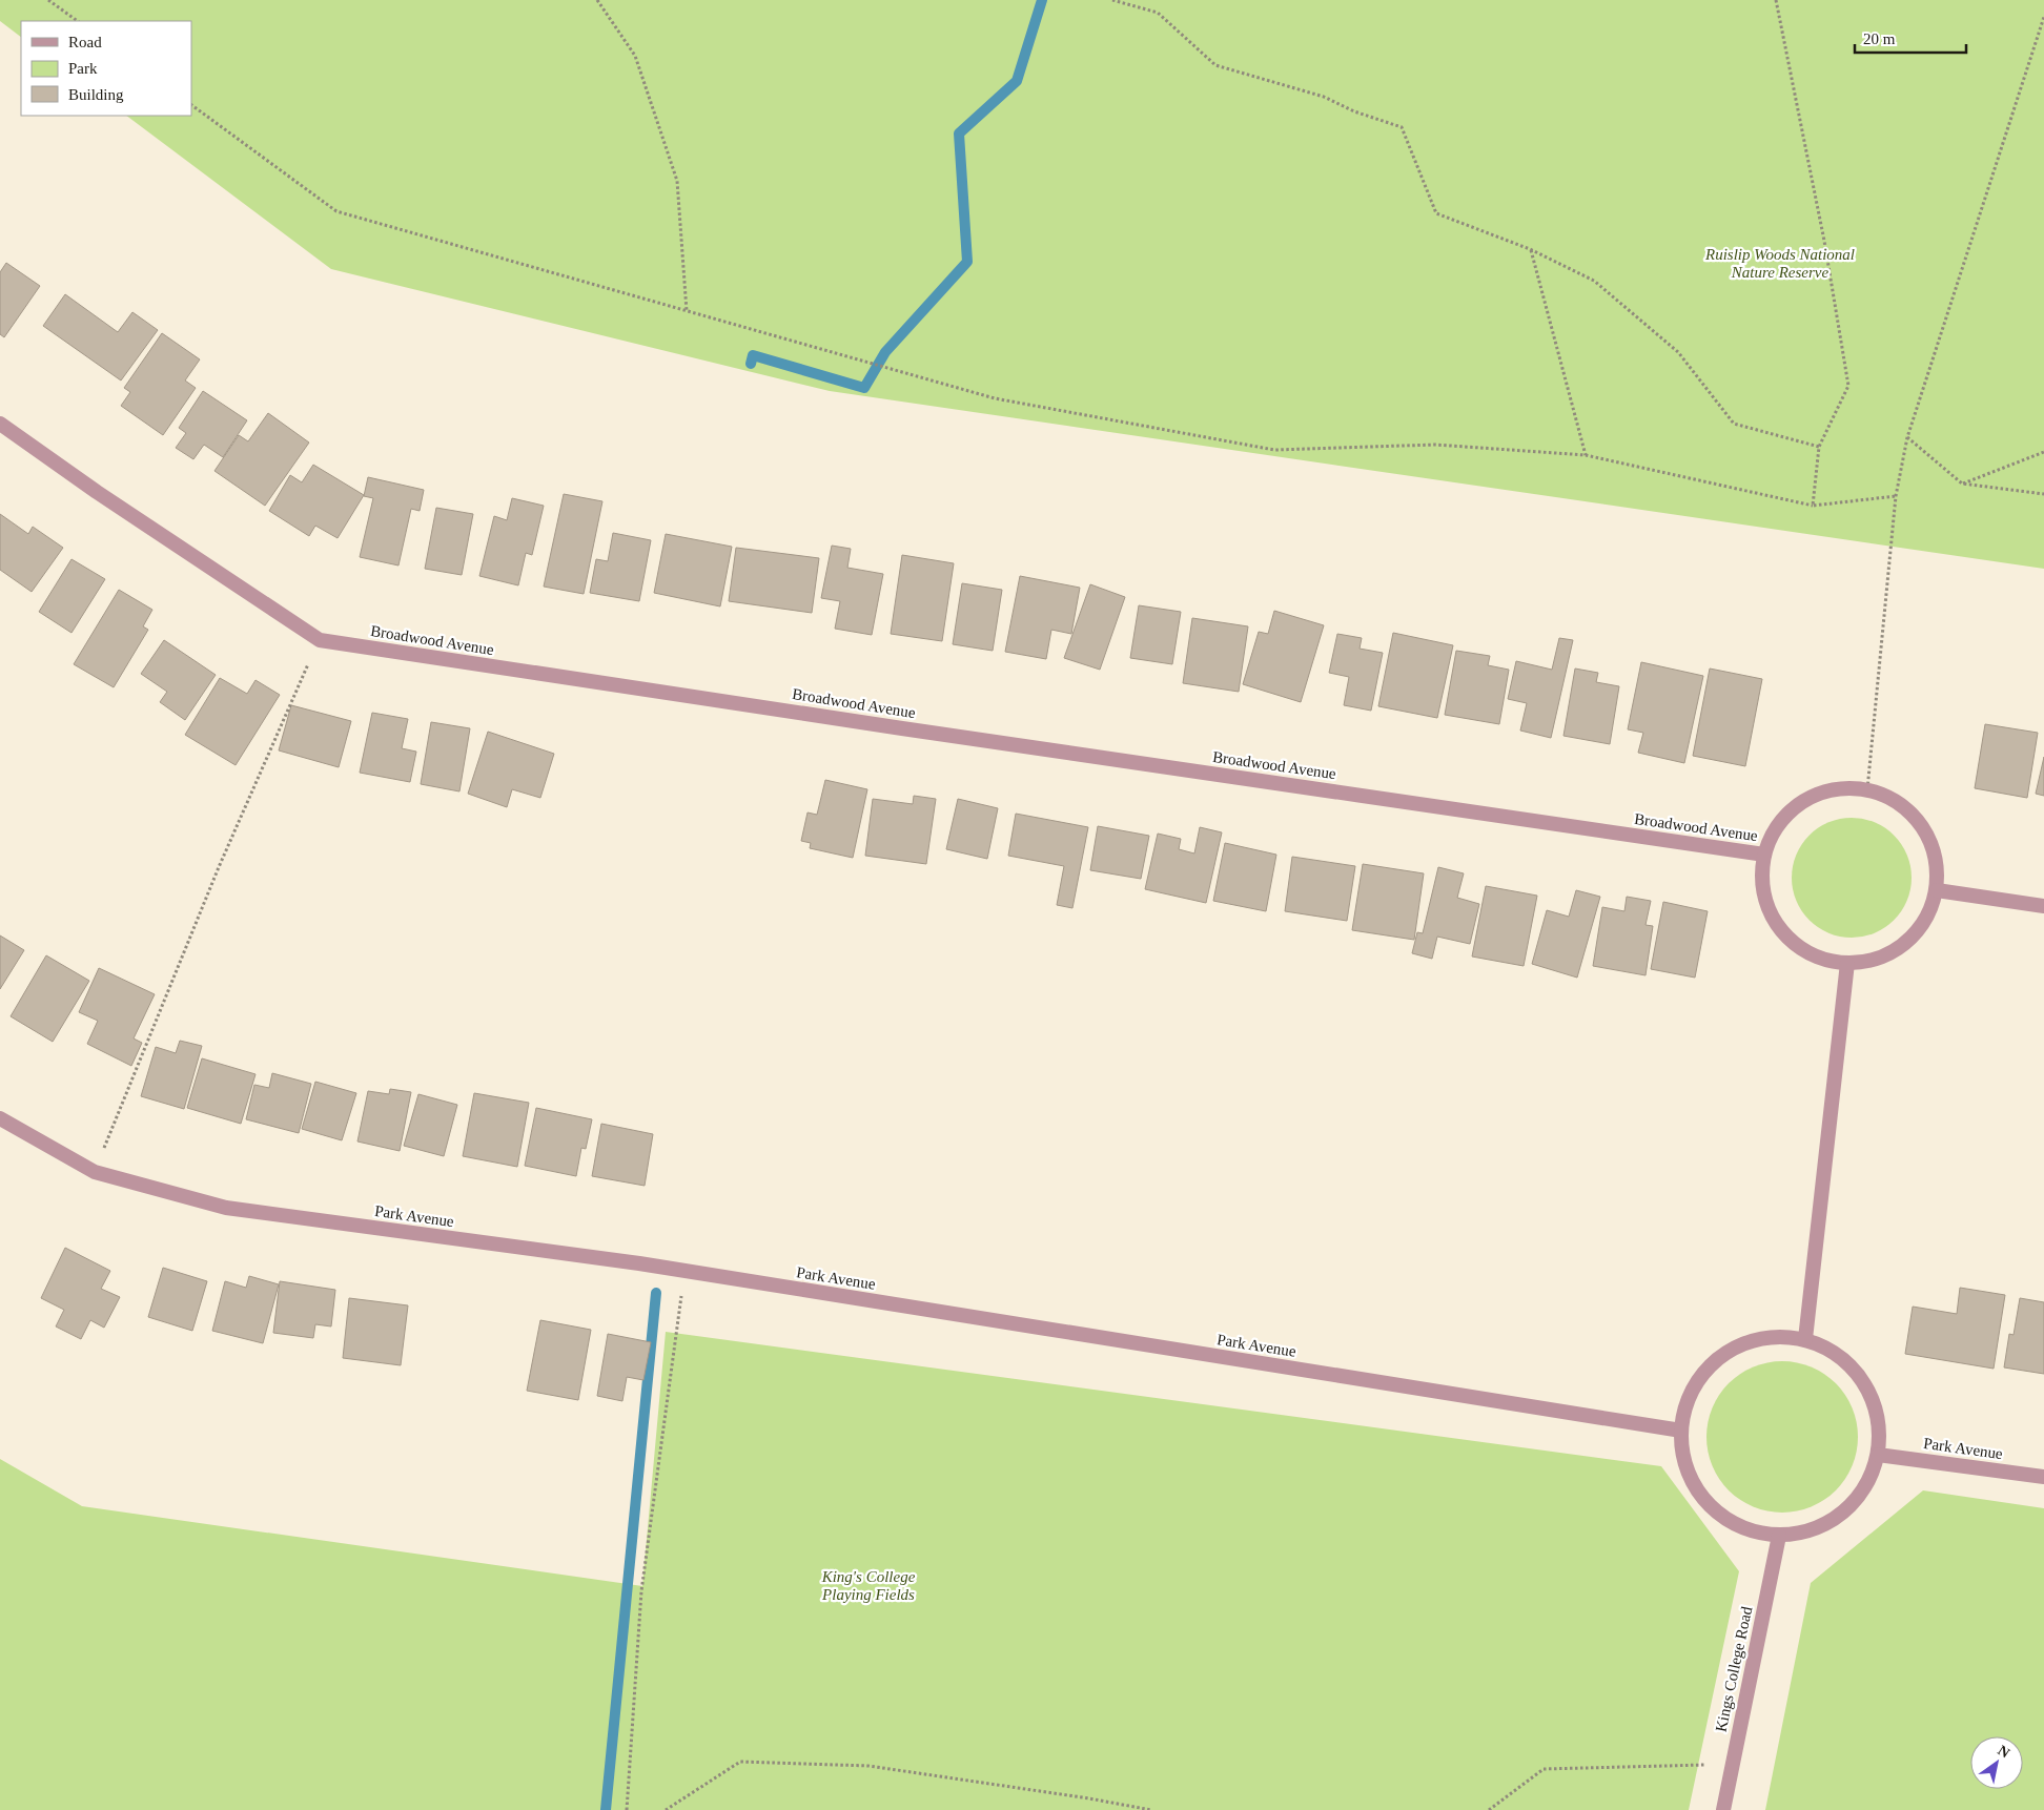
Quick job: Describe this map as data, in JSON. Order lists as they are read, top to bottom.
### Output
{
  "streets": {
    "street": ["Broadwood Avenue", "Park Avenue", "Kings College Road"]
  },
  "parks": ["Ruislip Woods National Nature Reserve", "King's College Playing Fields"],
  "legend": ["Road", "Park", "Building"],
  "scale_bar": "20 m",
  "north": "top right"
}
